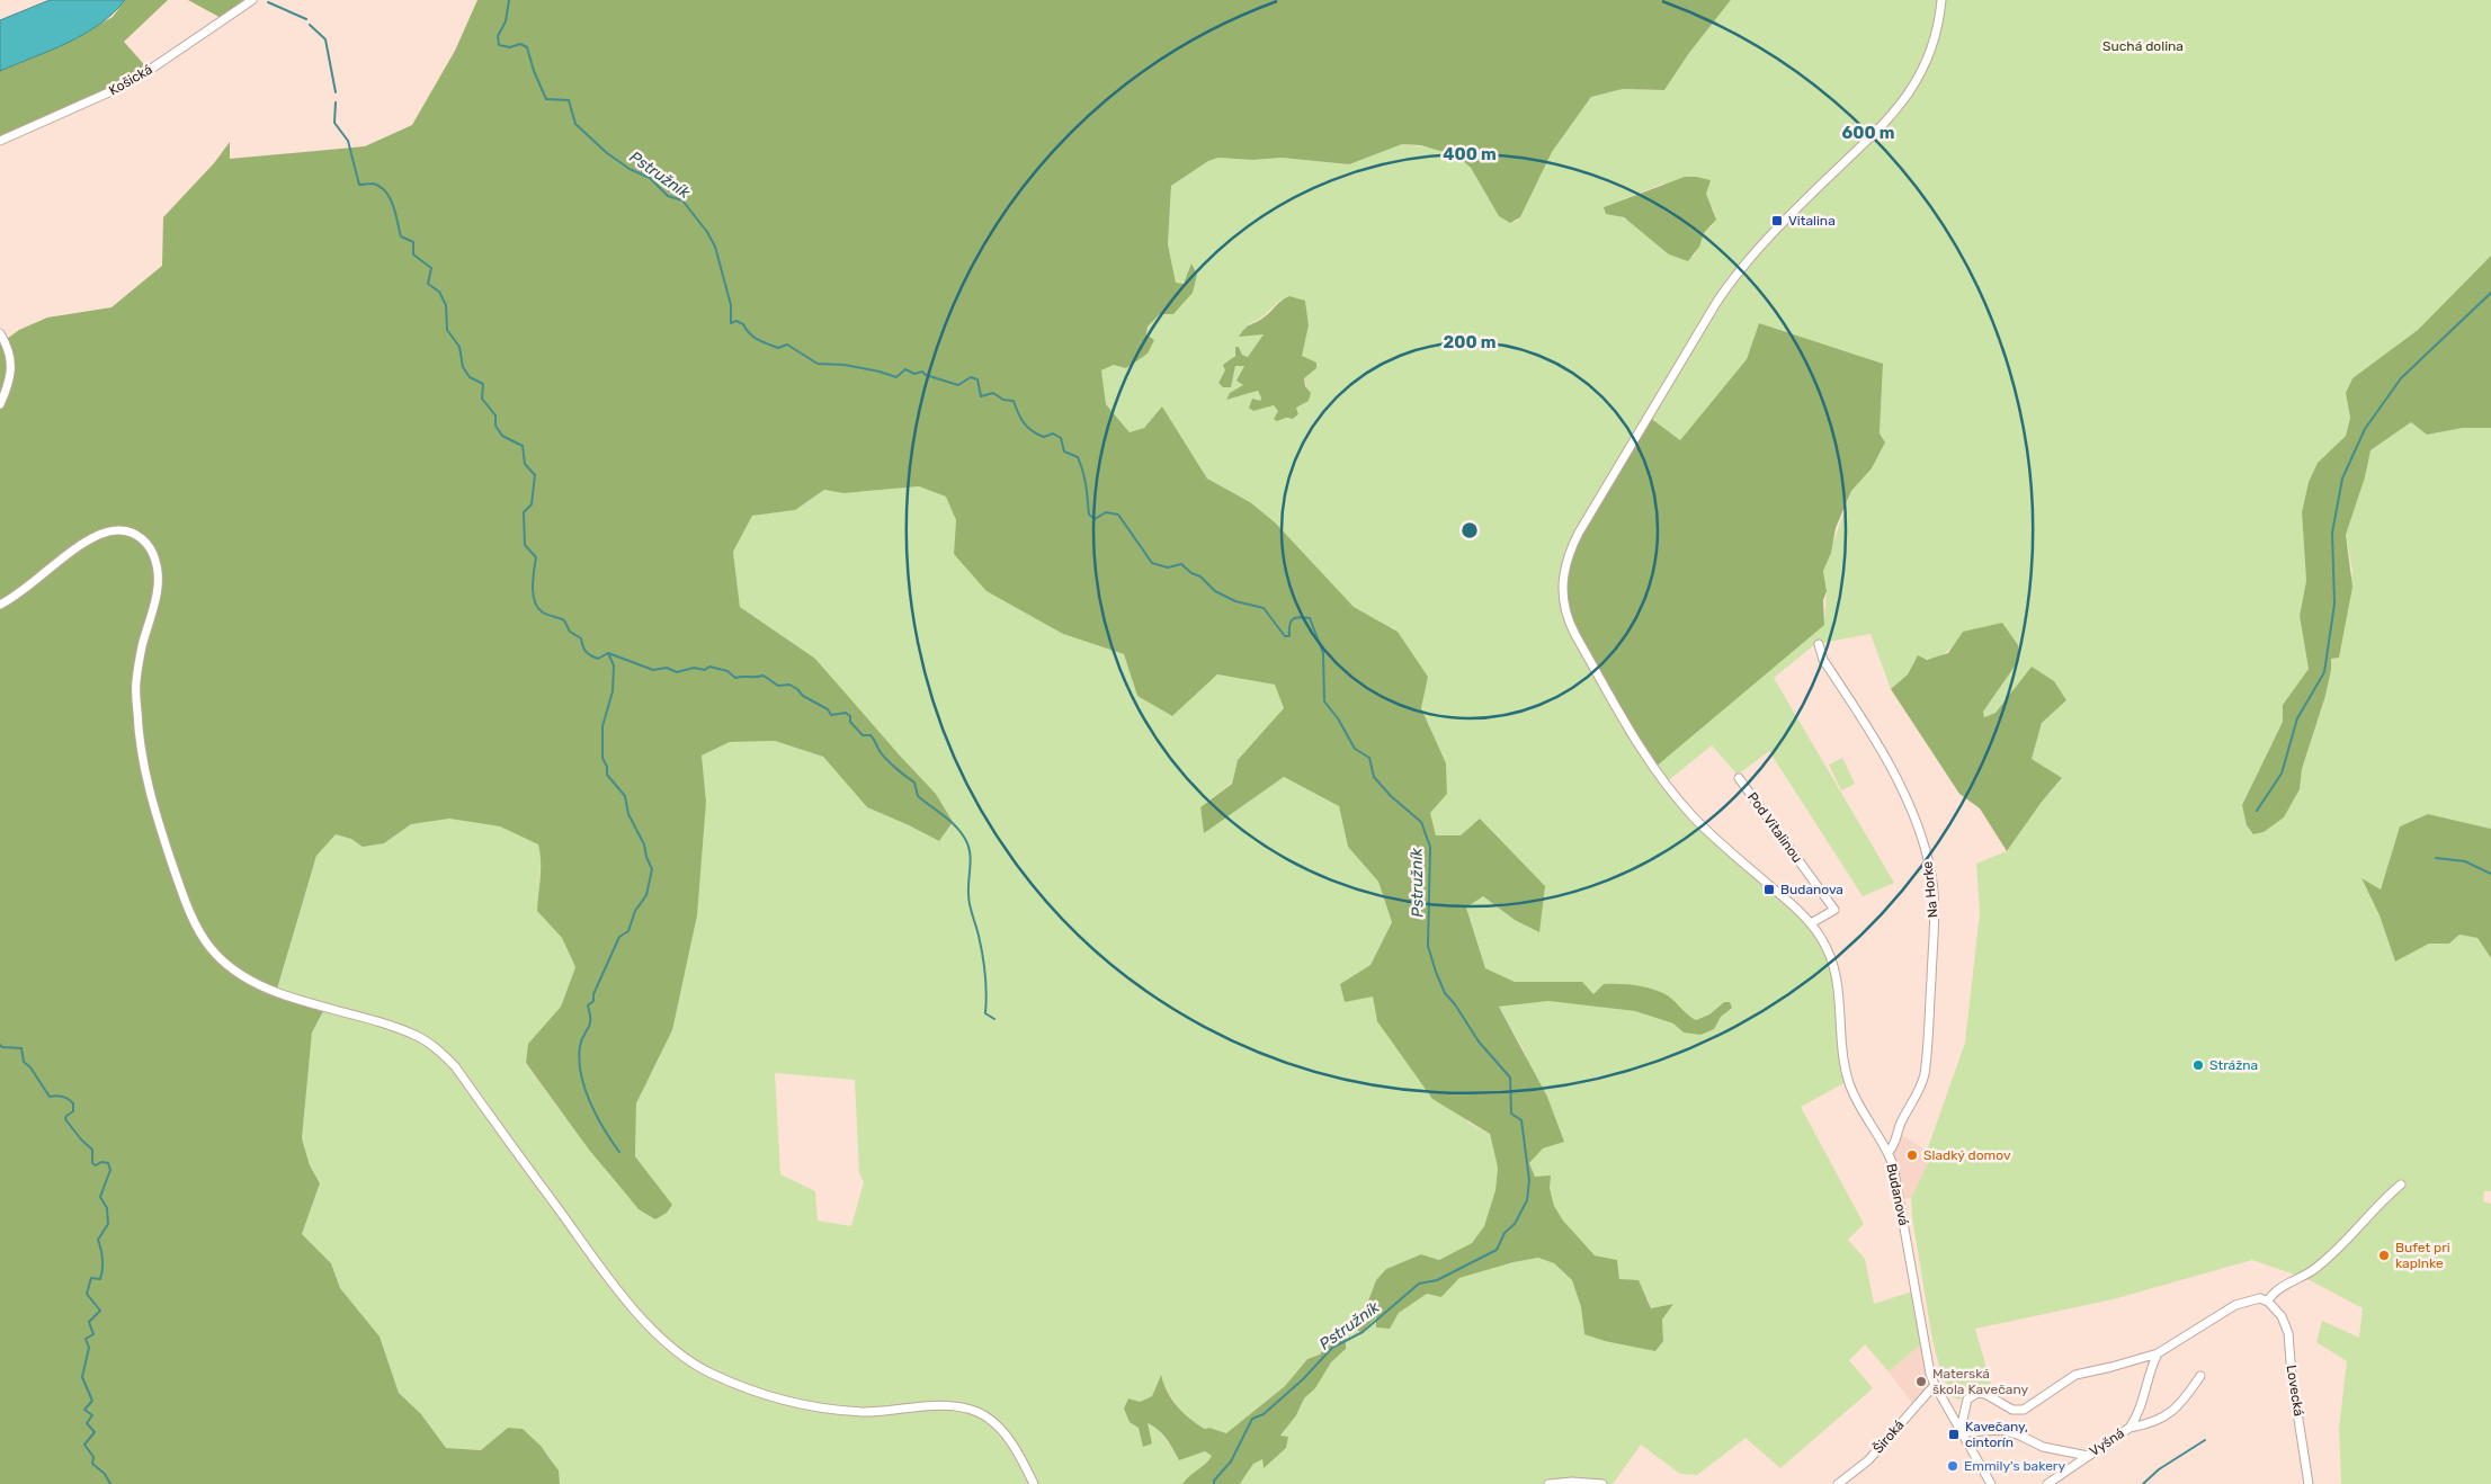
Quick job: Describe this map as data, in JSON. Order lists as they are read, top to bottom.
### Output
{
  "streets": {
    "street": [
      "Košická",
      "Pod Vitalinou",
      "Na Horke",
      "Budanová",
      "Lovecká",
      "Široká",
      "Vyšná"
    ]
  },
  "crossings": [
    ["Pod Vitalinou", "Budanová"],
    ["Na Horke", "Budanová"],
    ["Budanová", "Široká"]
  ],
  "water": ["Pstružník"],
  "parks": ["Suchá dolina"],
  "places": {
    "transit": ["Vitalina", "Budanova", "Kavečany, cintorín"],
    "other": [
      "Strážna",
      "Sladký domov",
      "Bufet pri kaplnke",
      "Materská škola Kavečany",
      "Emmily's bakery"
    ]
  },
  "rings": ["600 m", "400 m", "200 m"]
}
